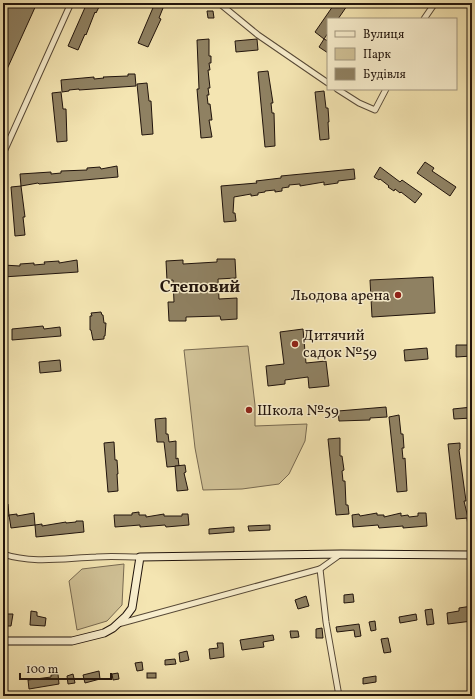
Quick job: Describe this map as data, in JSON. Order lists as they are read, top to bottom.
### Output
{
  "districts": ["Степовий"],
  "places": ["Льодова арена", "Дитячий садок №59", "Школа №59"],
  "legend": ["Вулиця", "Парк", "Будівля"],
  "scale_bar": "100 m"
}
